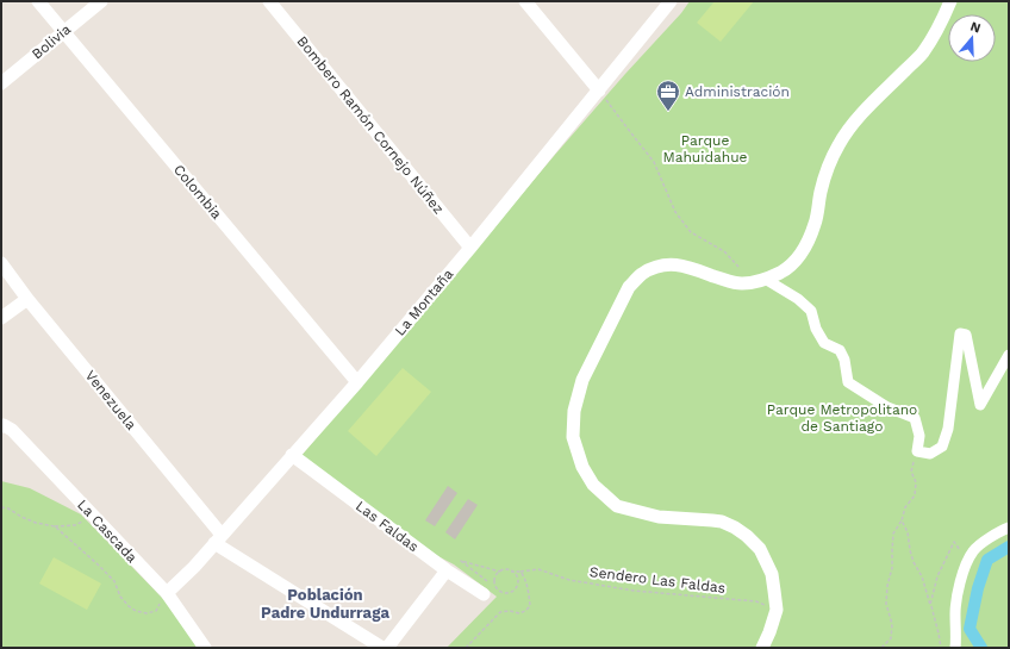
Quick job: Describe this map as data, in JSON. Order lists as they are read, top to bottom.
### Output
{
  "streets": {
    "street": [
      "Bolivia",
      "Bombero Ramón Cornejo Núñez",
      "Colombia",
      "La Montaña",
      "Venezuela",
      "Las Faldas",
      "La Cascada"
    ],
    "path": ["Sendero Las Faldas"]
  },
  "crossings": [
    ["Bolivia", "Colombia"],
    ["Bombero Ramón Cornejo Núñez", "La Montaña"],
    ["Colombia", "La Montaña"],
    ["La Montaña", "Venezuela"],
    ["La Montaña", "Las Faldas"],
    ["La Montaña", "La Cascada"]
  ],
  "districts": ["Población Padre Undurraga"],
  "parks": ["Parque Mahuidahue", "Parque Metropolitano de Santiago"],
  "places": {
    "office": ["Administración"]
  },
  "north": "top"
}
